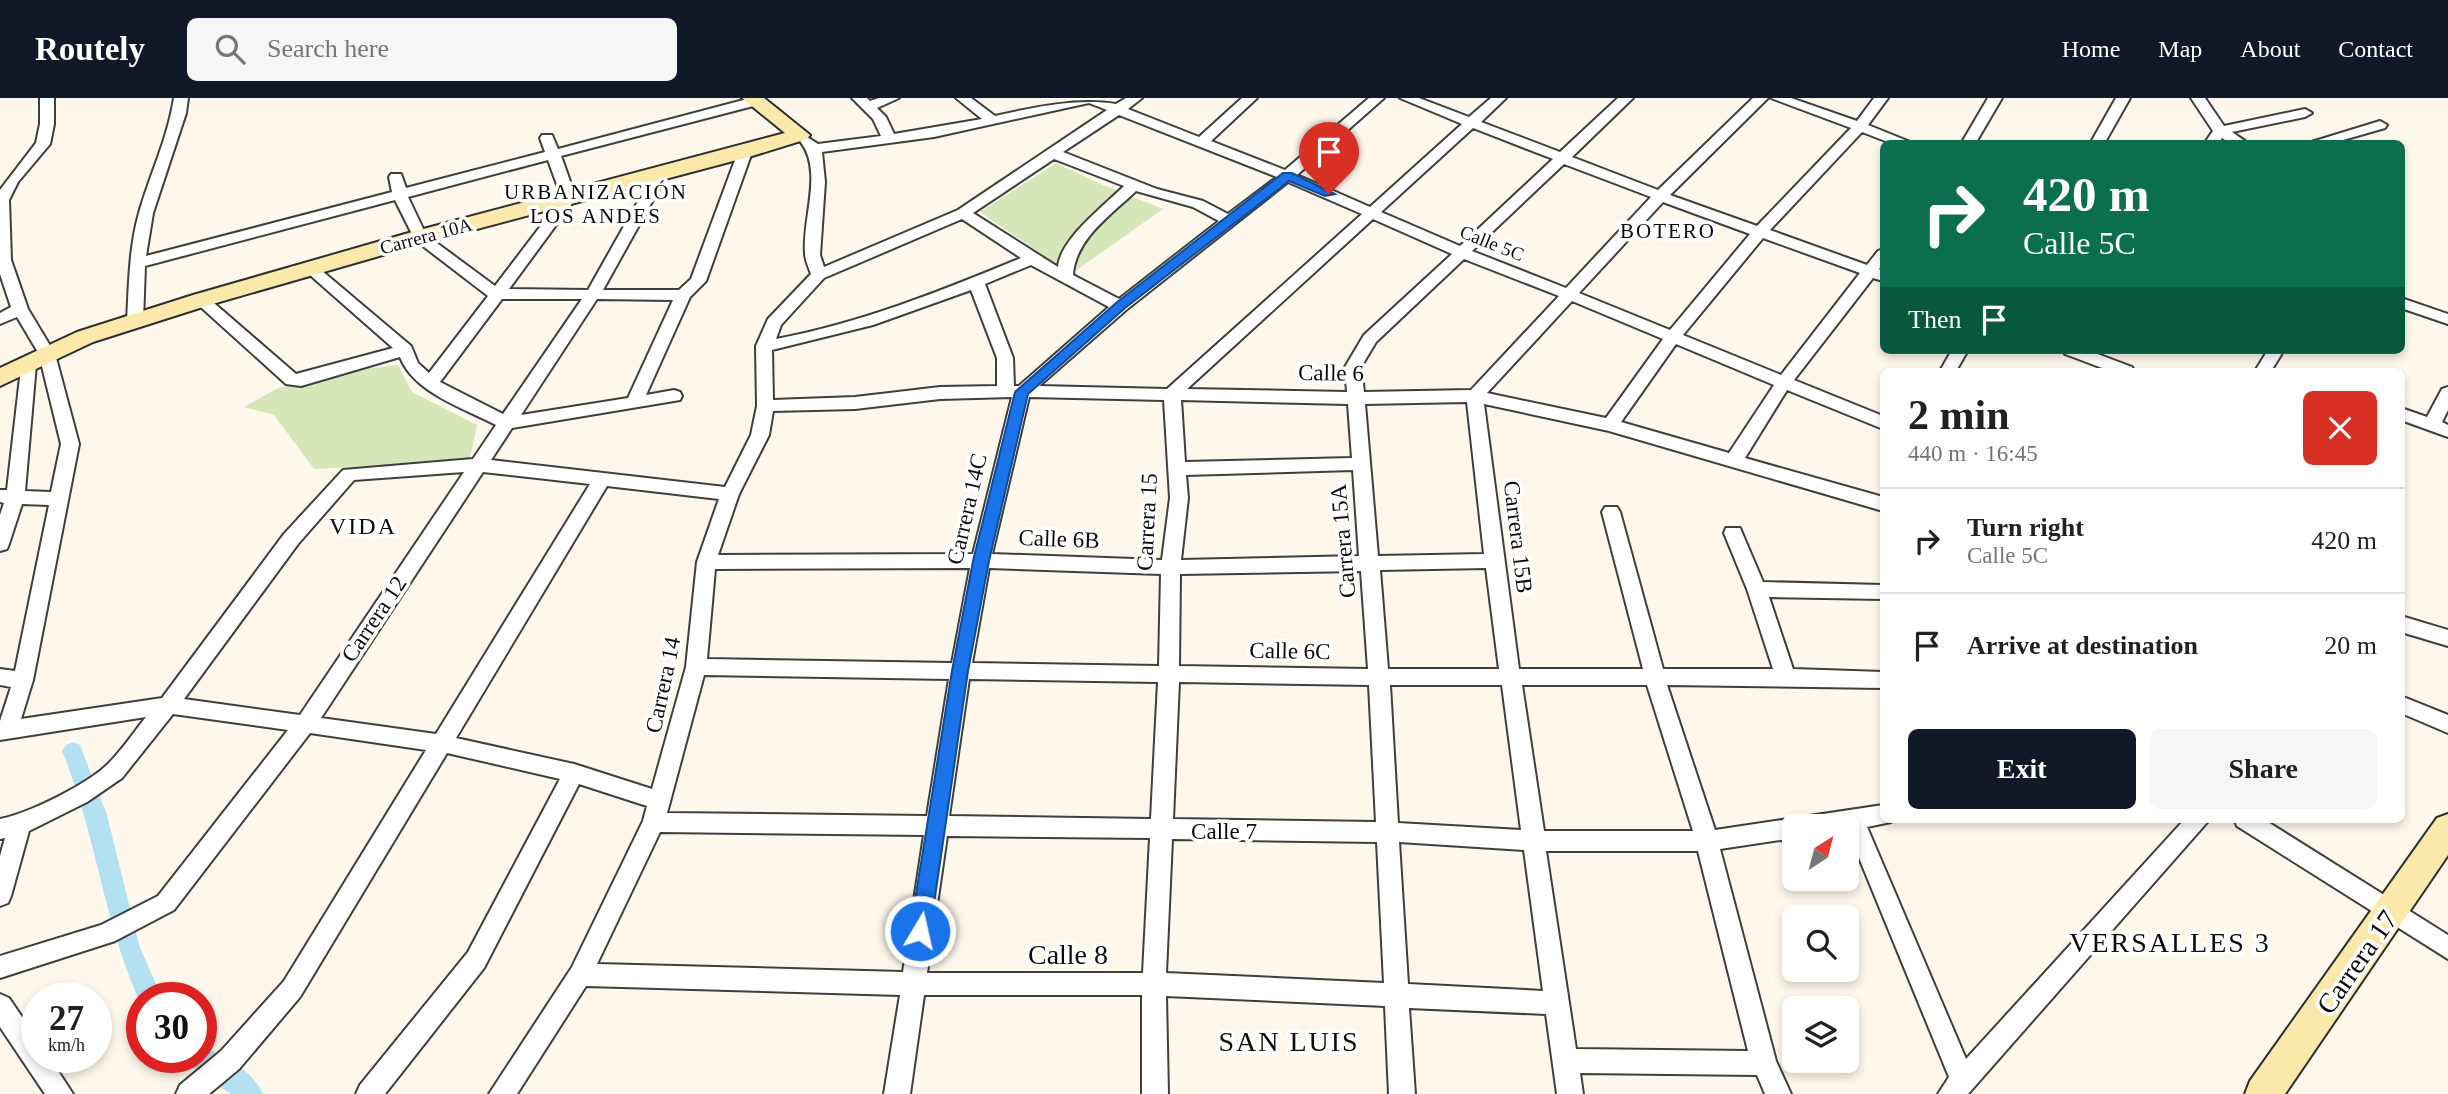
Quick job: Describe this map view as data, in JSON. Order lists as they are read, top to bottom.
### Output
{
  "streets": {
    "street": [
      "Carrera 10A",
      "Calle 5C",
      "Calle 6",
      "Carrera 14C",
      "Carrera 15",
      "Carrera 15B",
      "Calle 6B",
      "Carrera 15A",
      "Carrera 12",
      "Calle 6C",
      "Carrera 14",
      "Calle 7",
      "Calle 8",
      "Carrera 17"
    ]
  },
  "crossings": [
    ["Carrera 10A", "Calle 5C"],
    ["Carrera 10A", "Carrera 12"],
    ["Calle 5C", "Carrera 15A"],
    ["Calle 5C", "Carrera 14"],
    ["Calle 6", "Carrera 14C"],
    ["Calle 6", "Carrera 15"],
    ["Calle 6", "Carrera 15B"],
    ["Calle 6", "Carrera 15A"],
    ["Calle 6", "Carrera 14"],
    ["Carrera 14C", "Calle 6B"],
    ["Carrera 14C", "Calle 6C"],
    ["Carrera 14C", "Calle 7"],
    ["Carrera 14C", "Calle 8"],
    ["Carrera 15", "Calle 6B"],
    ["Carrera 15", "Calle 6C"],
    ["Carrera 15", "Calle 7"],
    ["Carrera 15", "Calle 8"],
    ["Carrera 15B", "Calle 6B"],
    ["Carrera 15B", "Calle 6C"],
    ["Carrera 15B", "Calle 7"],
    ["Carrera 15B", "Calle 8"],
    ["Calle 6B", "Carrera 15A"],
    ["Calle 6B", "Carrera 14"],
    ["Carrera 15A", "Calle 6C"],
    ["Carrera 15A", "Calle 7"],
    ["Carrera 15A", "Calle 8"],
    ["Carrera 12", "Calle 7"],
    ["Calle 6C", "Carrera 14"],
    ["Carrera 14", "Calle 7"],
    ["Carrera 14", "Calle 8"]
  ],
  "districts": [
    "URBANIZACIÓN LOS ANDES",
    "BOTERO",
    "VIDA",
    "VERSALLES 3",
    "SAN LUIS"
  ],
  "north": "top right",
  "page": {
    "header": "Routely",
    "search": "Search here",
    "nav": [
      "Home",
      "Map",
      "About",
      "Contact"
    ],
    "turn": ["420 m", "Calle 5C"],
    "then": "Then",
    "heading": ["2 min", "440 m · 16:45"],
    "list": [
      {
        "name": "Turn right",
        "note": "Calle 5C",
        "value": "420 m"
      },
      {
        "name": "Arrive at destination",
        "value": "20 m"
      }
    ],
    "buttons": ["Exit", "Share"],
    "speed": "27 km/h",
    "limit": "30"
  }
}
